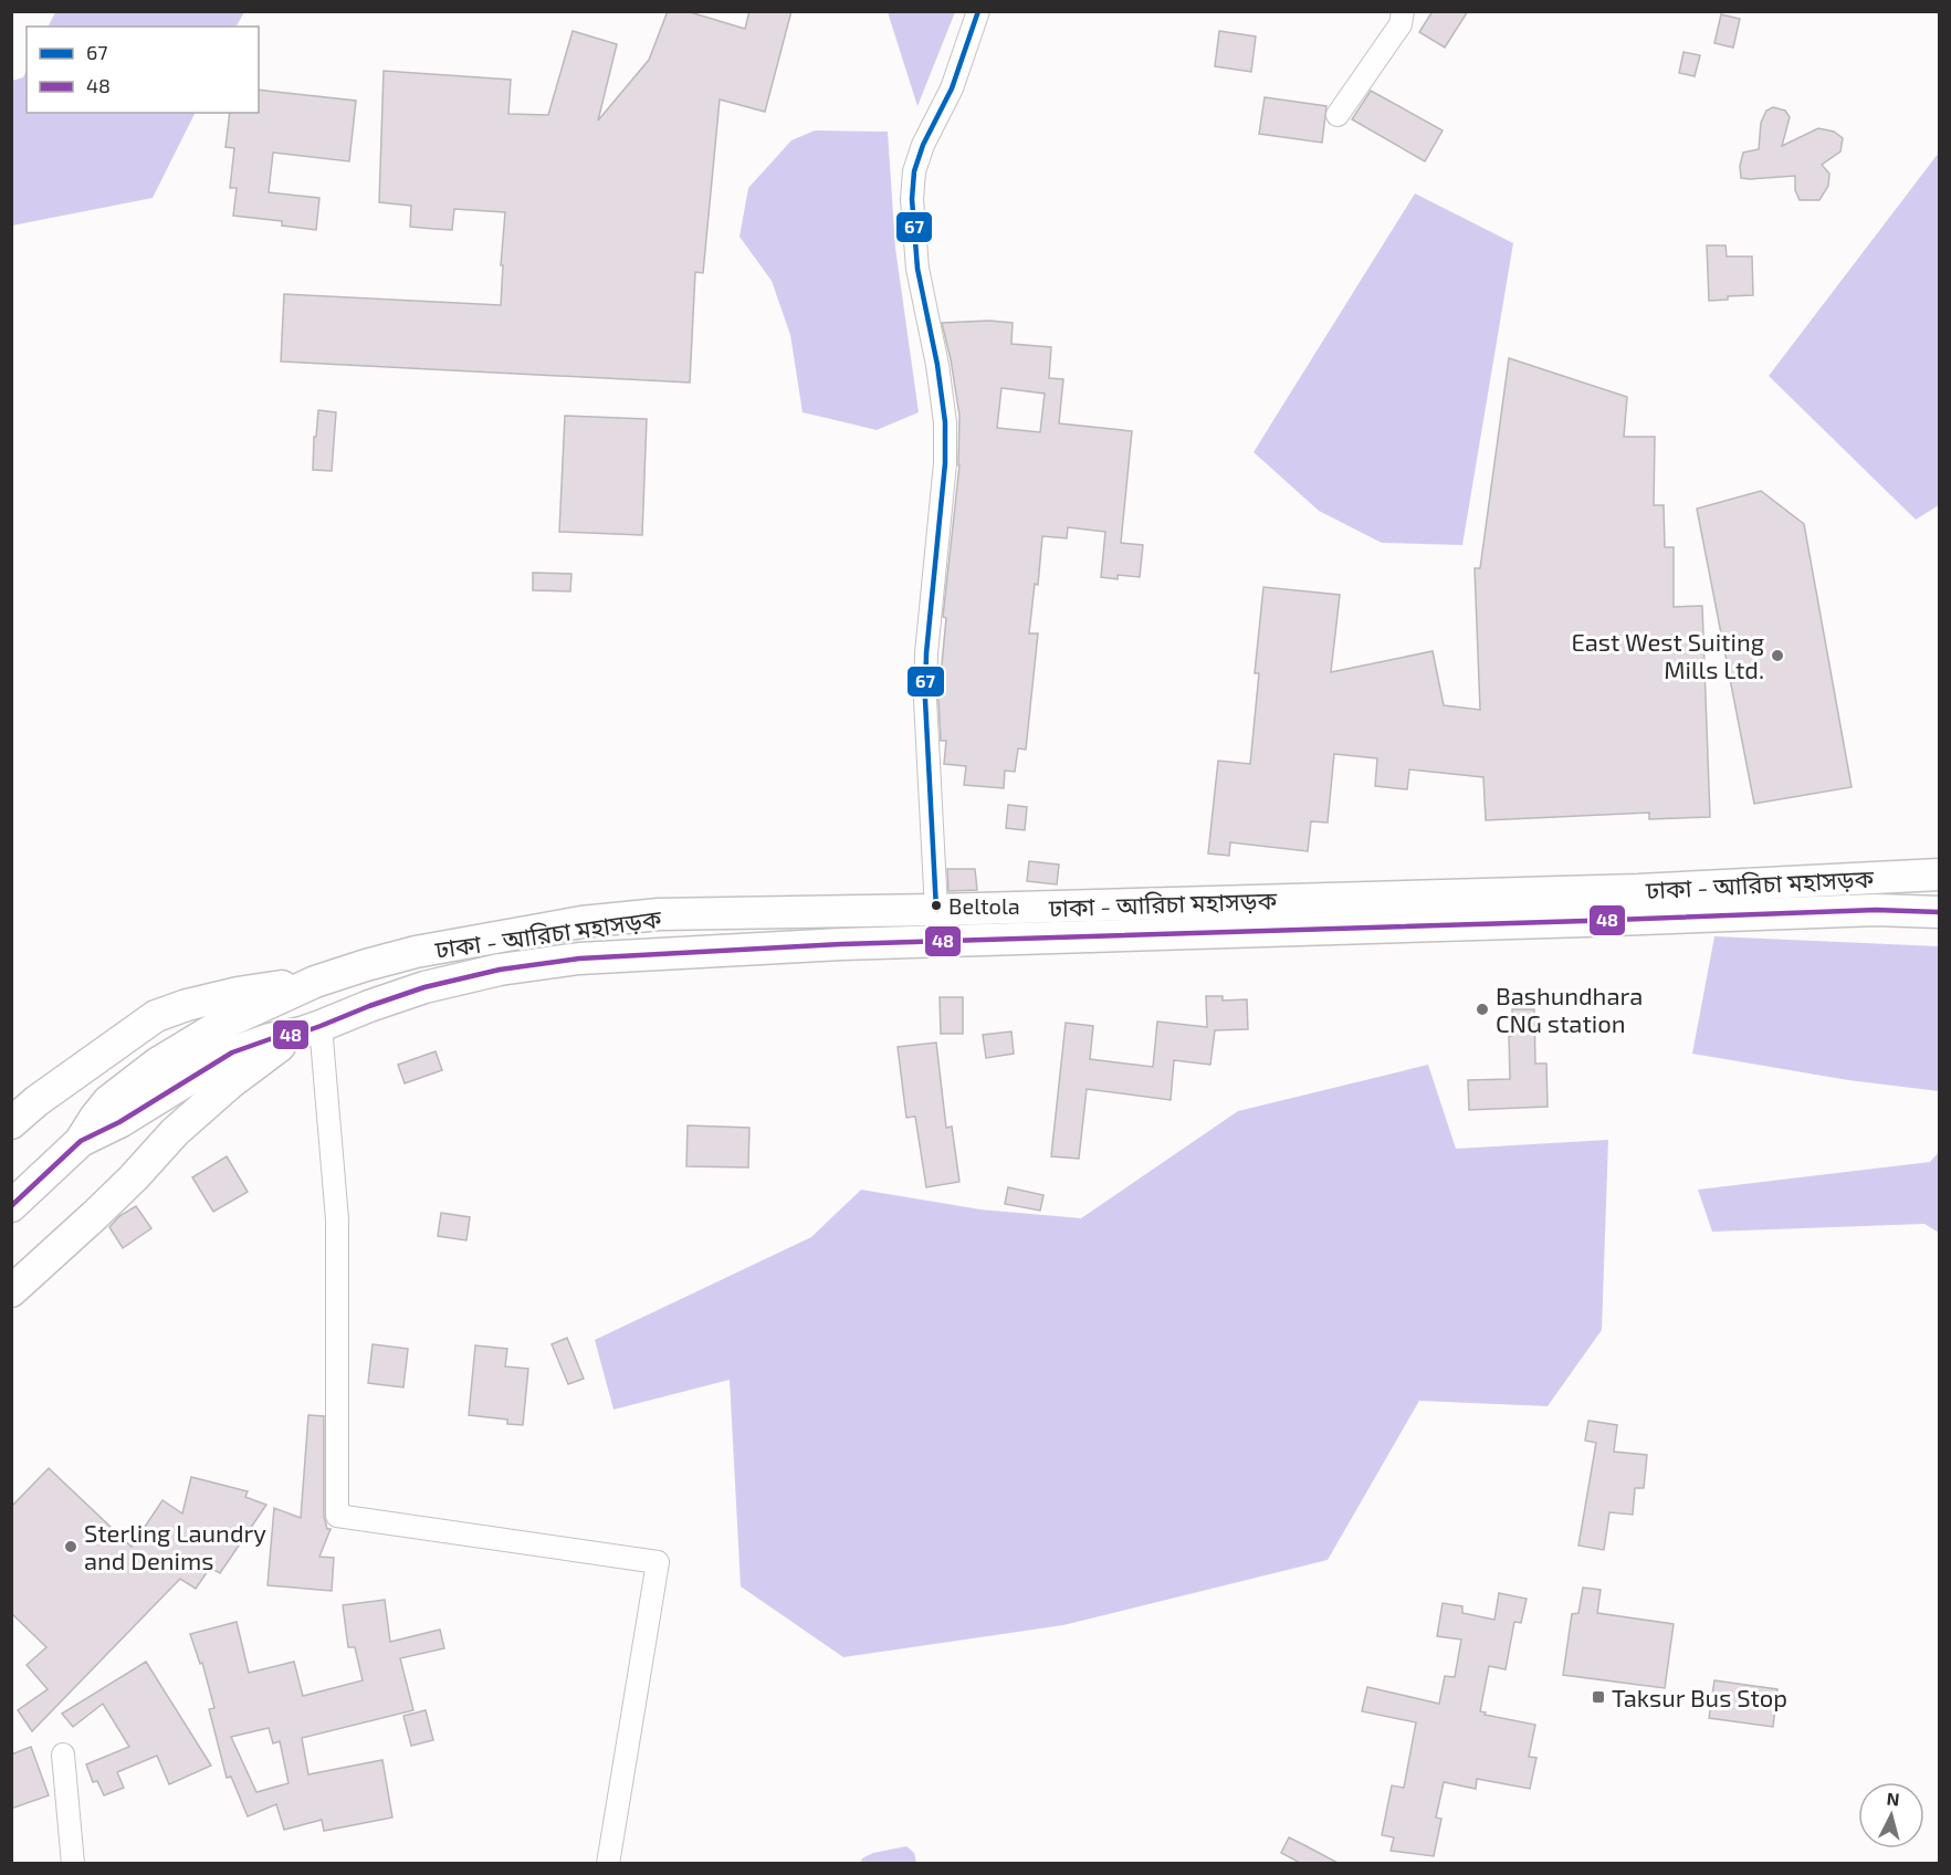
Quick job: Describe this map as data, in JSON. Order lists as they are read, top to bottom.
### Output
{
  "streets": {
    "highway": ["ঢাকা - আরিচা মহাসড়ক"]
  },
  "places": {
    "other": [
      "East West Suiting Mills Ltd.",
      "Beltola",
      "Bashundhara CNG station",
      "Sterling Laundry and Denims"
    ],
    "transit": ["Taksur Bus Stop"]
  },
  "lines": ["transit line 67", "transit line 48"],
  "legend": ["67", "48"],
  "north": "top"
}
